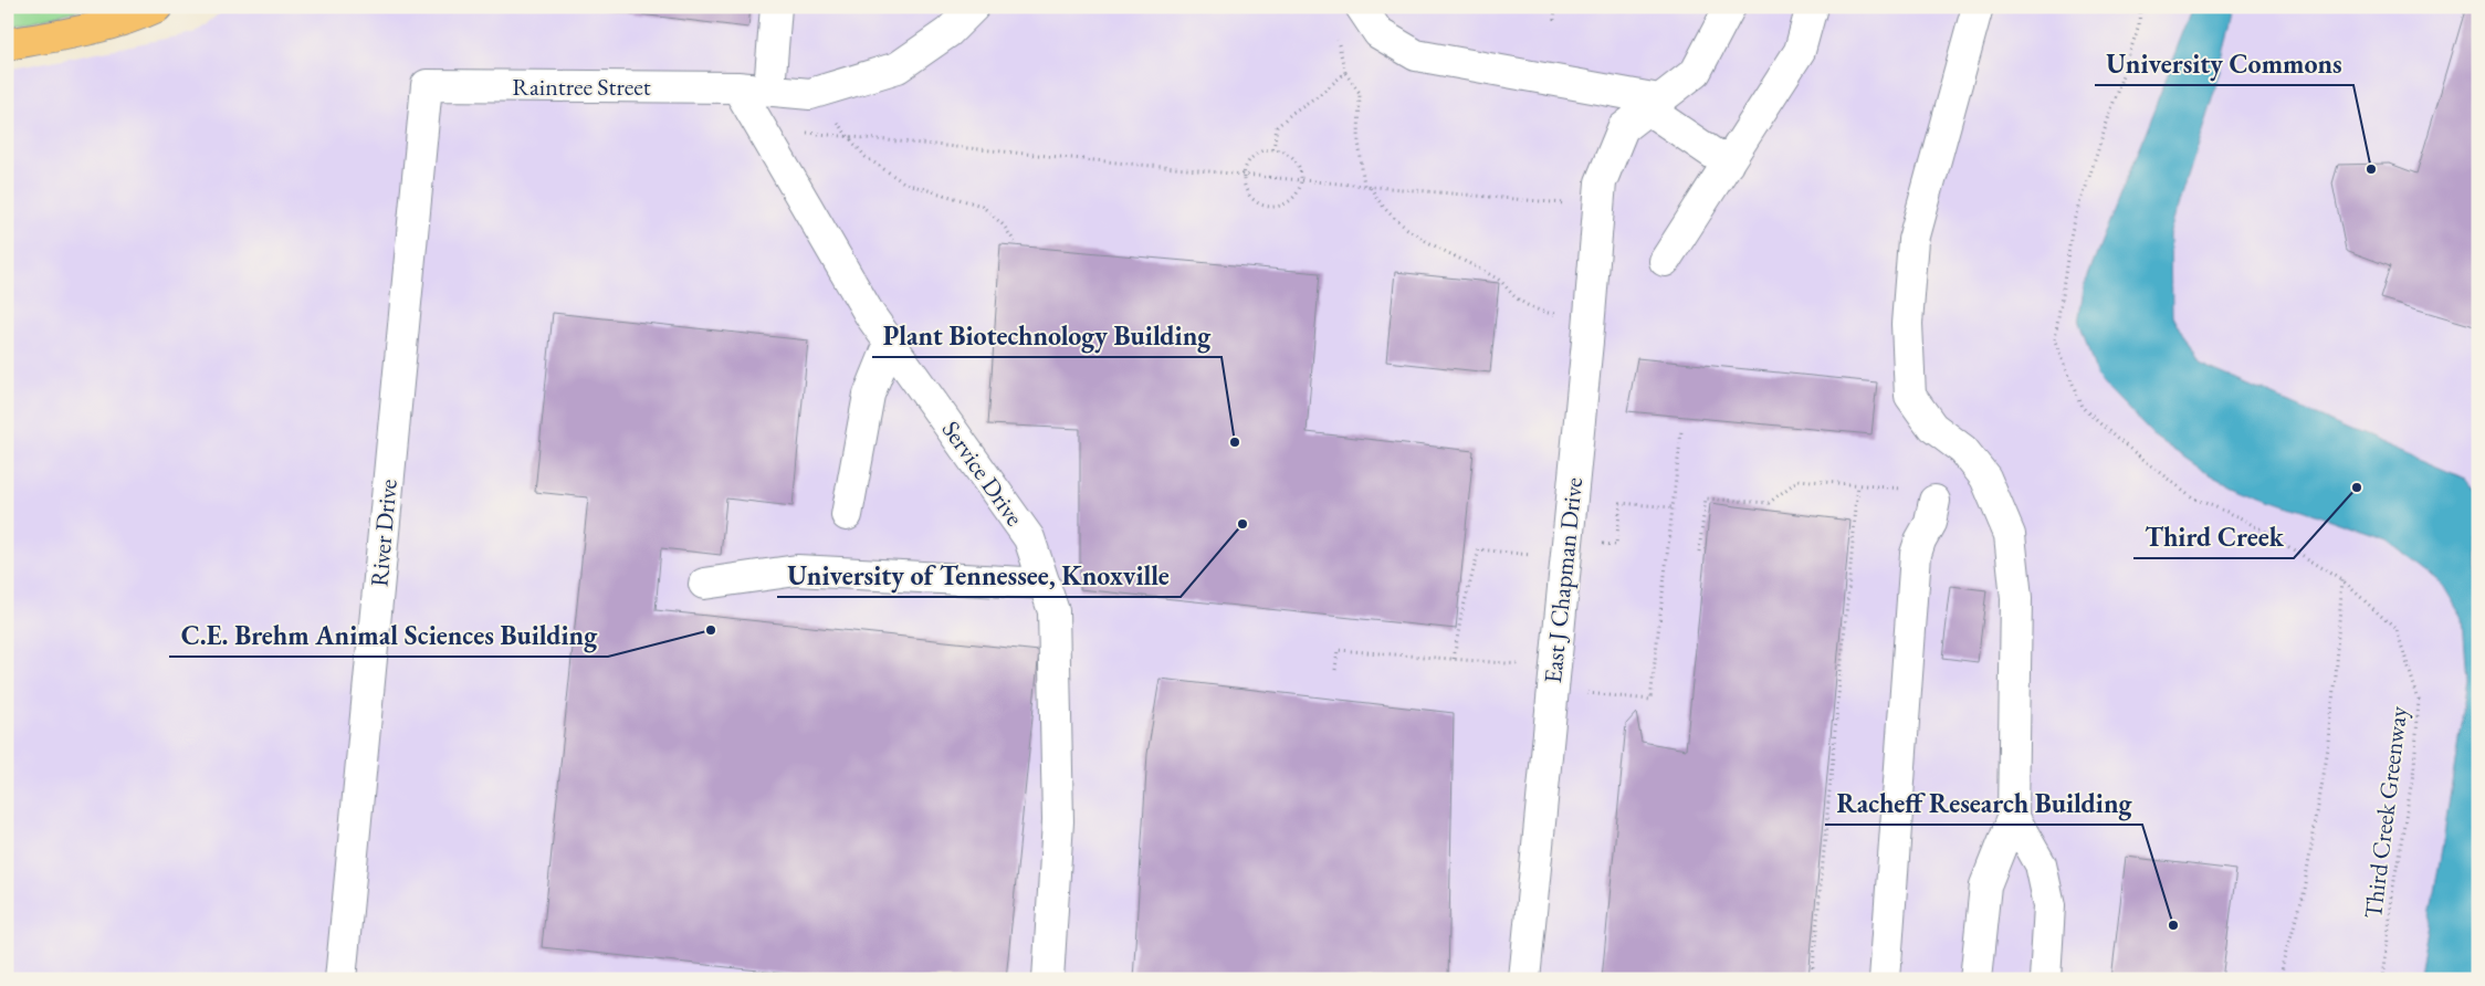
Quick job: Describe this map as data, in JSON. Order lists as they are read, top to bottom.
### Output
{
  "streets": {
    "street": [
      "Raintree Street",
      "Service Drive",
      "River Drive",
      "East J Chapman Drive"
    ],
    "path": ["Third Creek Greenway"]
  },
  "crossings": [
    ["Raintree Street", "Service Drive"],
    ["Raintree Street", "River Drive"]
  ],
  "places": [
    "University Commons",
    "Plant Biotechnology Building",
    "Third Creek",
    "University of Tennessee, Knoxville",
    "C.E. Brehm Animal Sciences Building",
    "Racheff Research Building"
  ]
}
